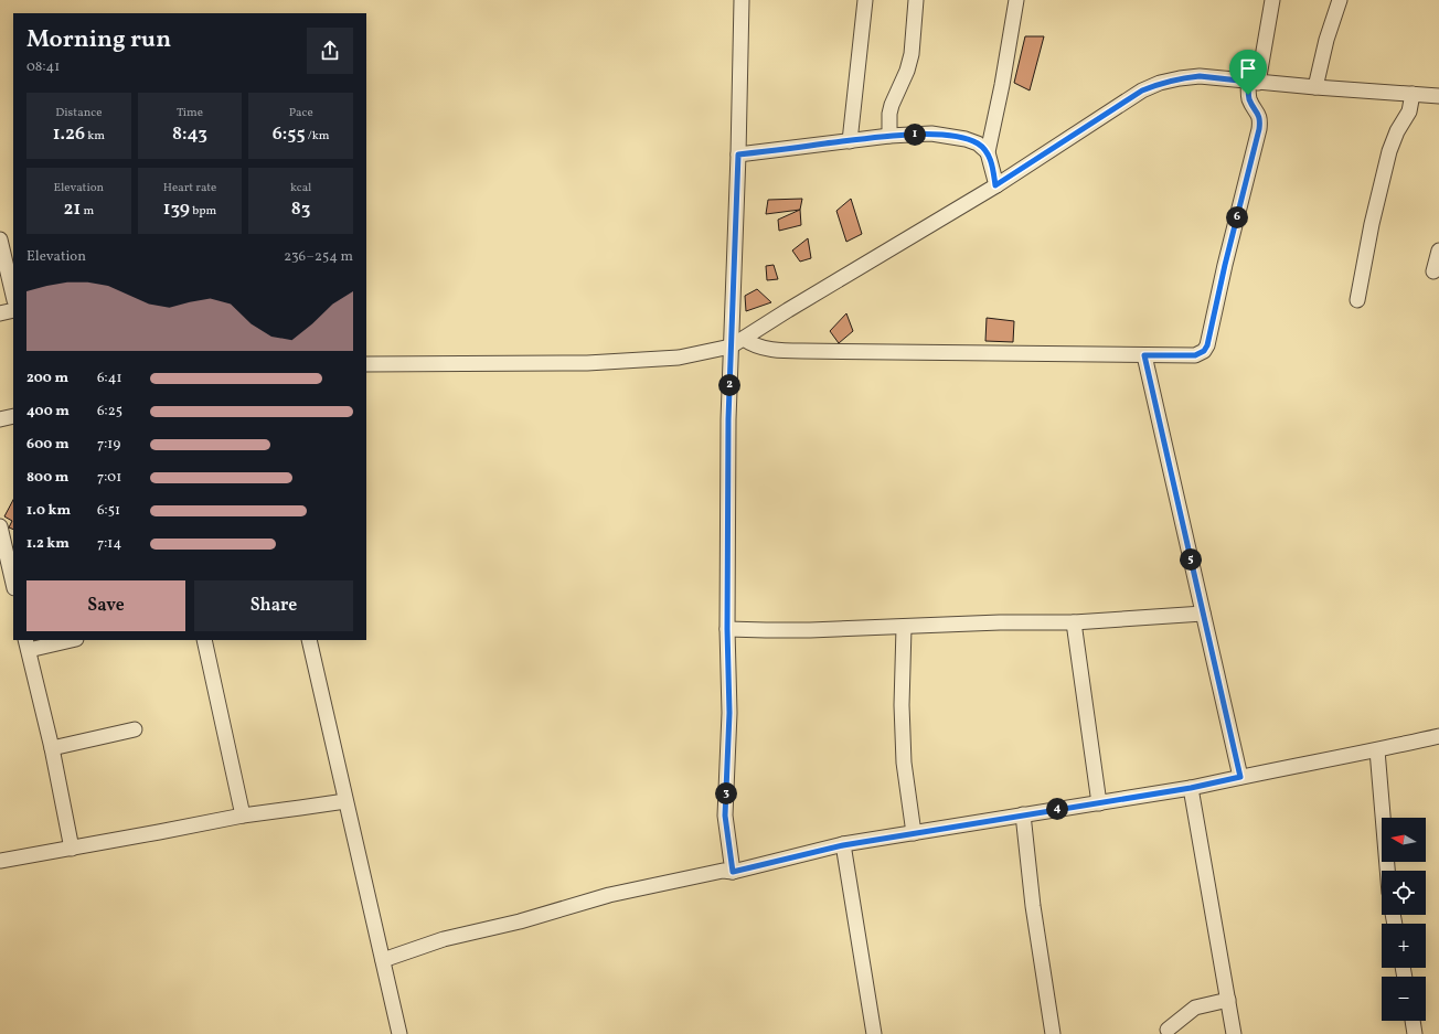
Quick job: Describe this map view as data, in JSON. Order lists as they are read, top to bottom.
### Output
{
  "north": "left",
  "page": {
    "heading": ["Morning run", "08:41"],
    "stats": [
      ["Distance", "1.26 km"],
      ["Time", "8:43"],
      ["Pace", "6:55 /km"],
      ["Elevation", "21 m"],
      ["Heart rate", "139 bpm"],
      ["kcal", "83"]
    ],
    "pins": [
      "1",
      "6",
      "2",
      "5",
      "3",
      "4"
    ],
    "chart": ["Elevation", "236–254 m"],
    "list": [
      {
        "name": "200 m",
        "note": "6:41"
      },
      {
        "name": "400 m",
        "note": "6:25"
      },
      {
        "name": "600 m",
        "note": "7:19"
      },
      {
        "name": "800 m",
        "note": "7:01"
      },
      {
        "name": "1.0 km",
        "note": "6:51"
      },
      {
        "name": "1.2 km",
        "note": "7:14"
      }
    ],
    "buttons": ["Save", "Share"],
    "map_buttons": ["+", "−"]
  }
}
